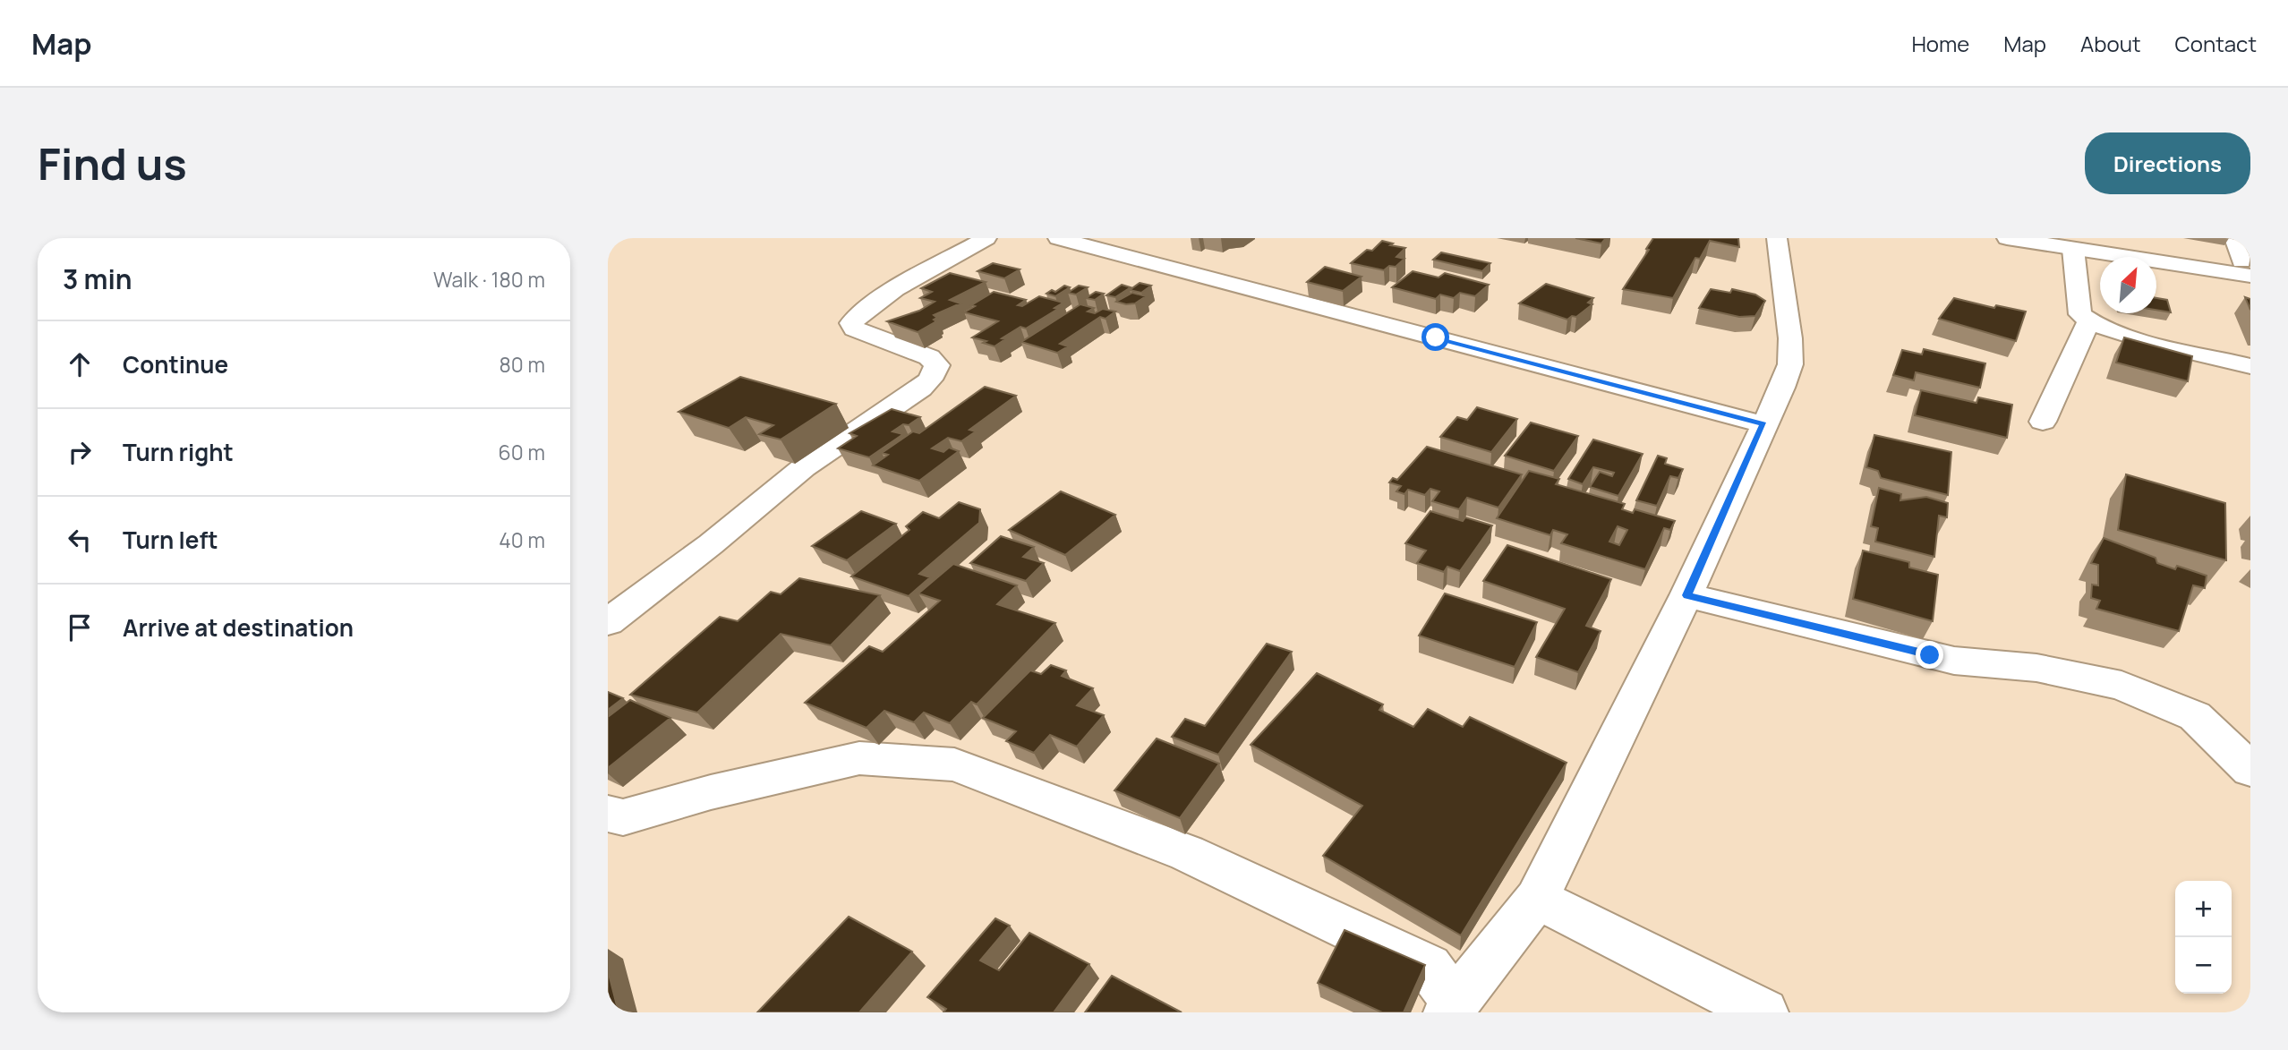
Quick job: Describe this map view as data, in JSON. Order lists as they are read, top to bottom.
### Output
{
  "north": "top right",
  "page": {
    "header": "Map",
    "nav": [
      "Home",
      "Map",
      "About",
      "Contact"
    ],
    "buttons": "Directions",
    "title": "Find us",
    "heading": ["3 min", "Walk · 180 m"],
    "list": [
      ["Continue", "80 m"],
      ["Turn right", "60 m"],
      ["Turn left", "40 m"],
      "Arrive at destination"
    ],
    "map_buttons": ["+", "−"]
  }
}
